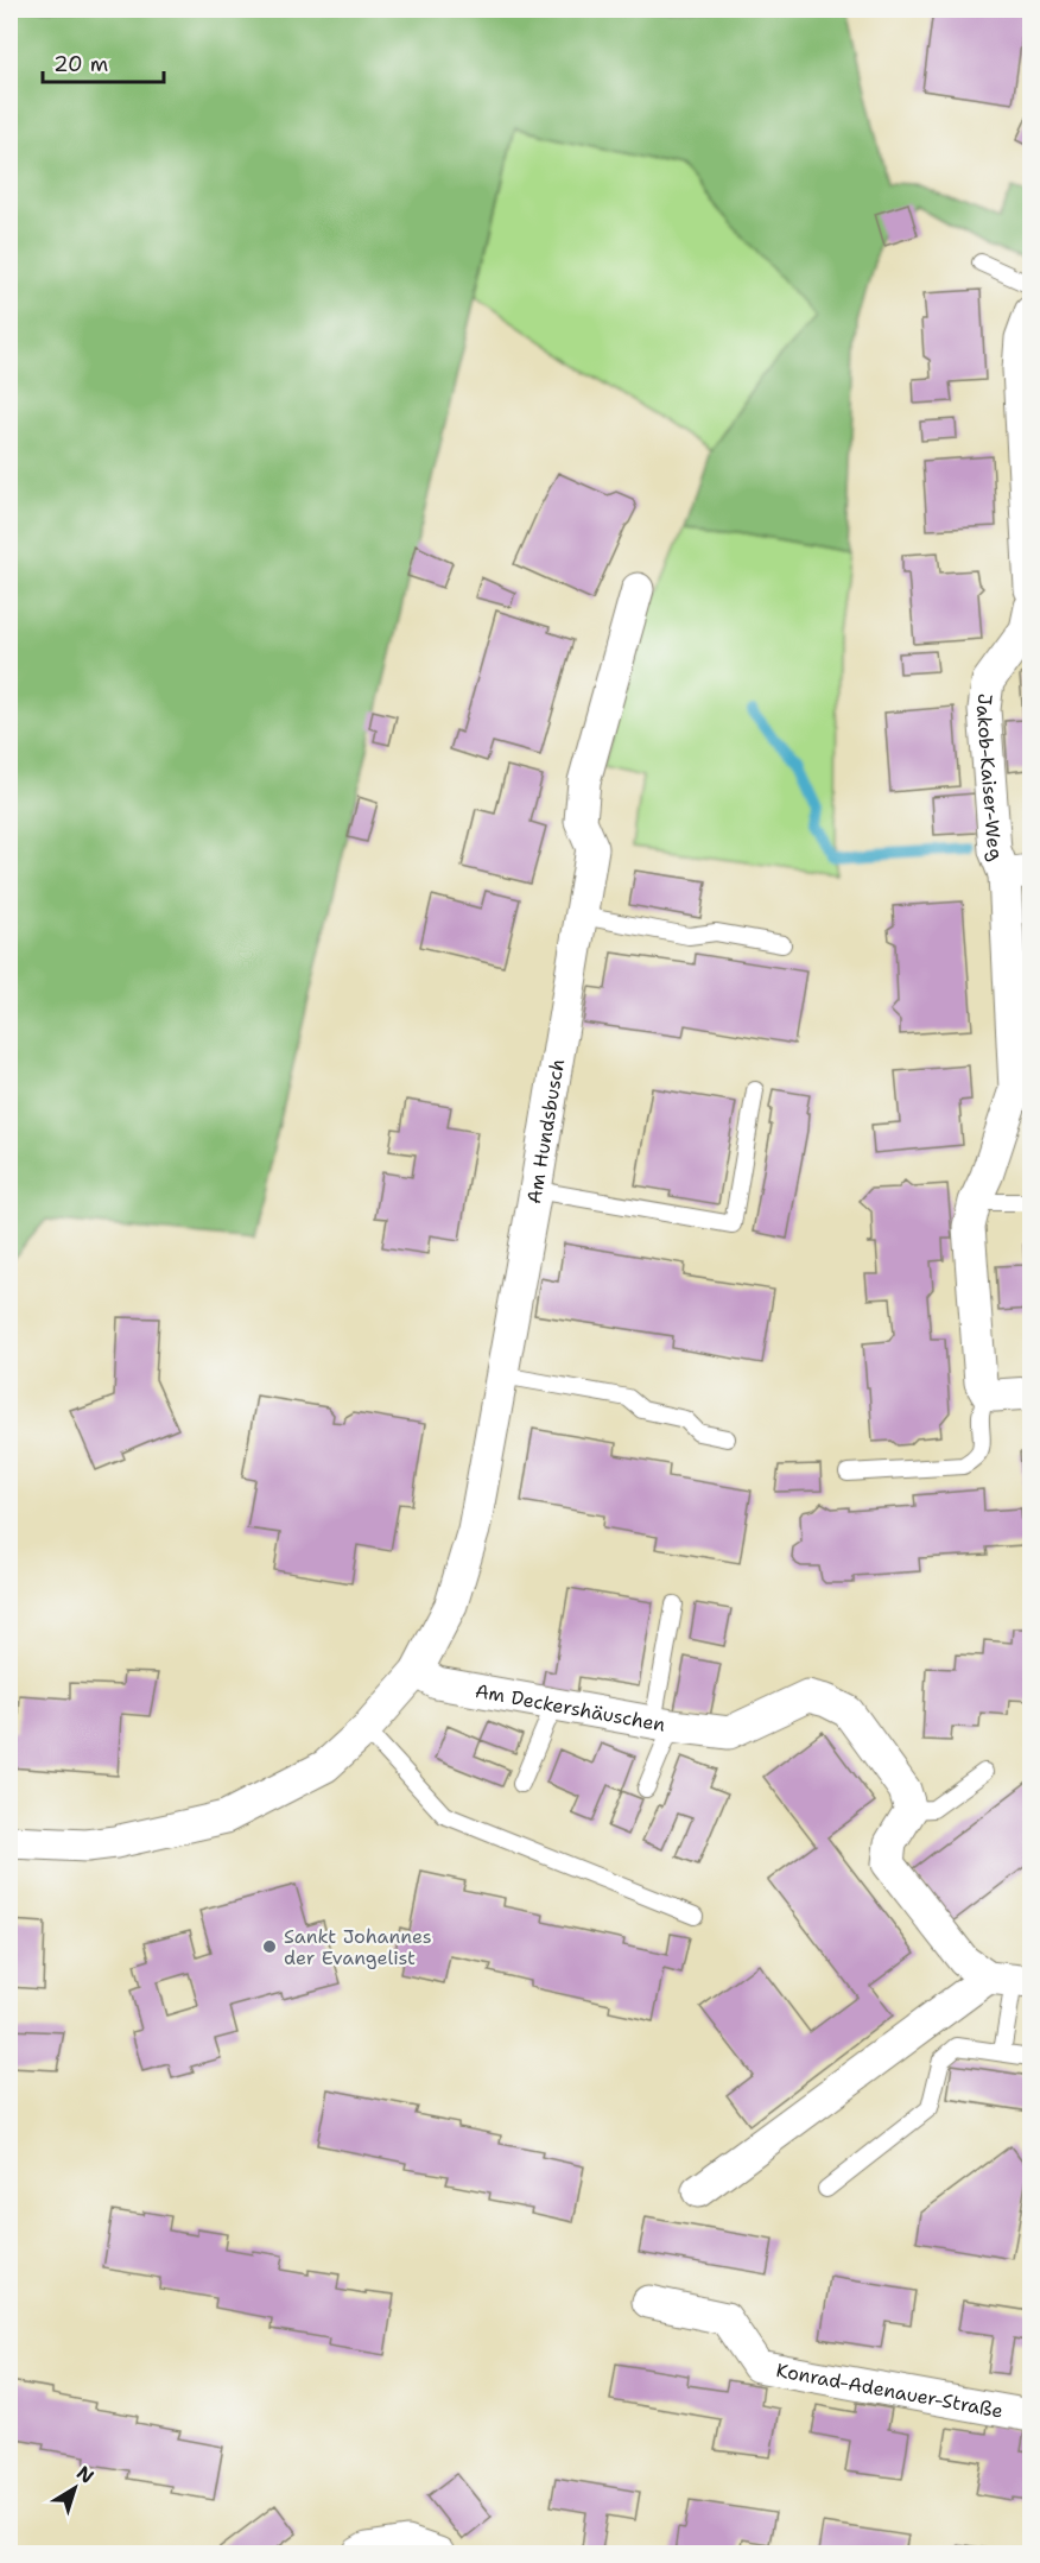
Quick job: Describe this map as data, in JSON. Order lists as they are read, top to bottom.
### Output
{
  "streets": {
    "street": [
      "Jakob-Kaiser-Weg",
      "Am Hundsbusch",
      "Am Deckershäuschen",
      "Konrad-Adenauer-Straße"
    ]
  },
  "crossings": [
    ["Am Hundsbusch", "Am Deckershäuschen"]
  ],
  "places": ["Sankt Johannes der Evangelist"],
  "scale_bar": "20 m",
  "north": "top right"
}
